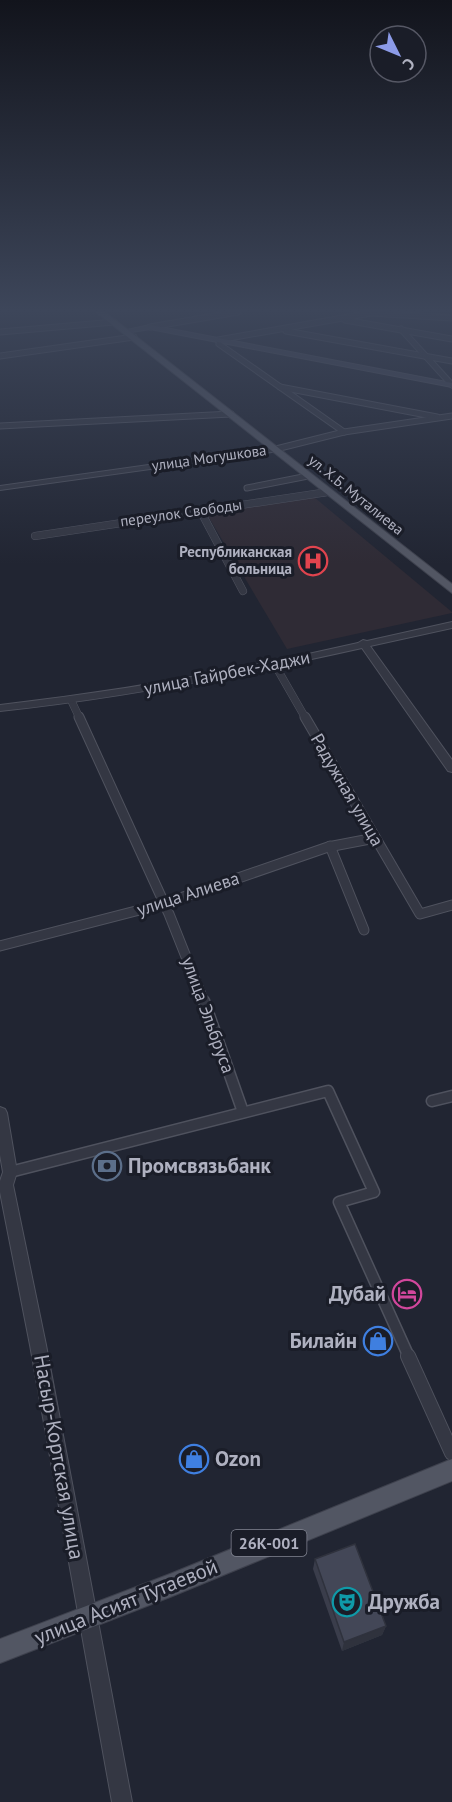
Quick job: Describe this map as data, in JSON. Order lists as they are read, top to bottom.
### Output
{
  "streets": {
    "main road": ["ул. Х.Б. Муталиева", "26К-001", "улица Асият Тутаевой"],
    "street": [
      "улица Могушкова",
      "переулок Свободы",
      "улица Гайрбек-Хаджи",
      "Радужная улица",
      "улица Алиева",
      "улица Эльбруса",
      "Насыр-Кортская улица"
    ]
  },
  "crossings": [
    ["улица Могушкова", "ул. Х.Б. Муталиева"],
    ["ул. Х.Б. Муталиева", "переулок Свободы"],
    ["улица Гайрбек-Хаджи", "Радужная улица"],
    ["улица Гайрбек-Хаджи", "улица Эльбруса"],
    ["Радужная улица", "улица Алиева"],
    ["улица Алиева", "улица Эльбруса"],
    ["Насыр-Кортская улица", "улица Асият Тутаевой"]
  ],
  "places": {
    "hospital": ["Республиканская больница"],
    "bank": ["Промсвязьбанк"],
    "hotel": ["Дубай"],
    "shop": ["Билайн", "Ozon"],
    "theatre": ["Дружба"]
  },
  "north": "bottom right"
}
